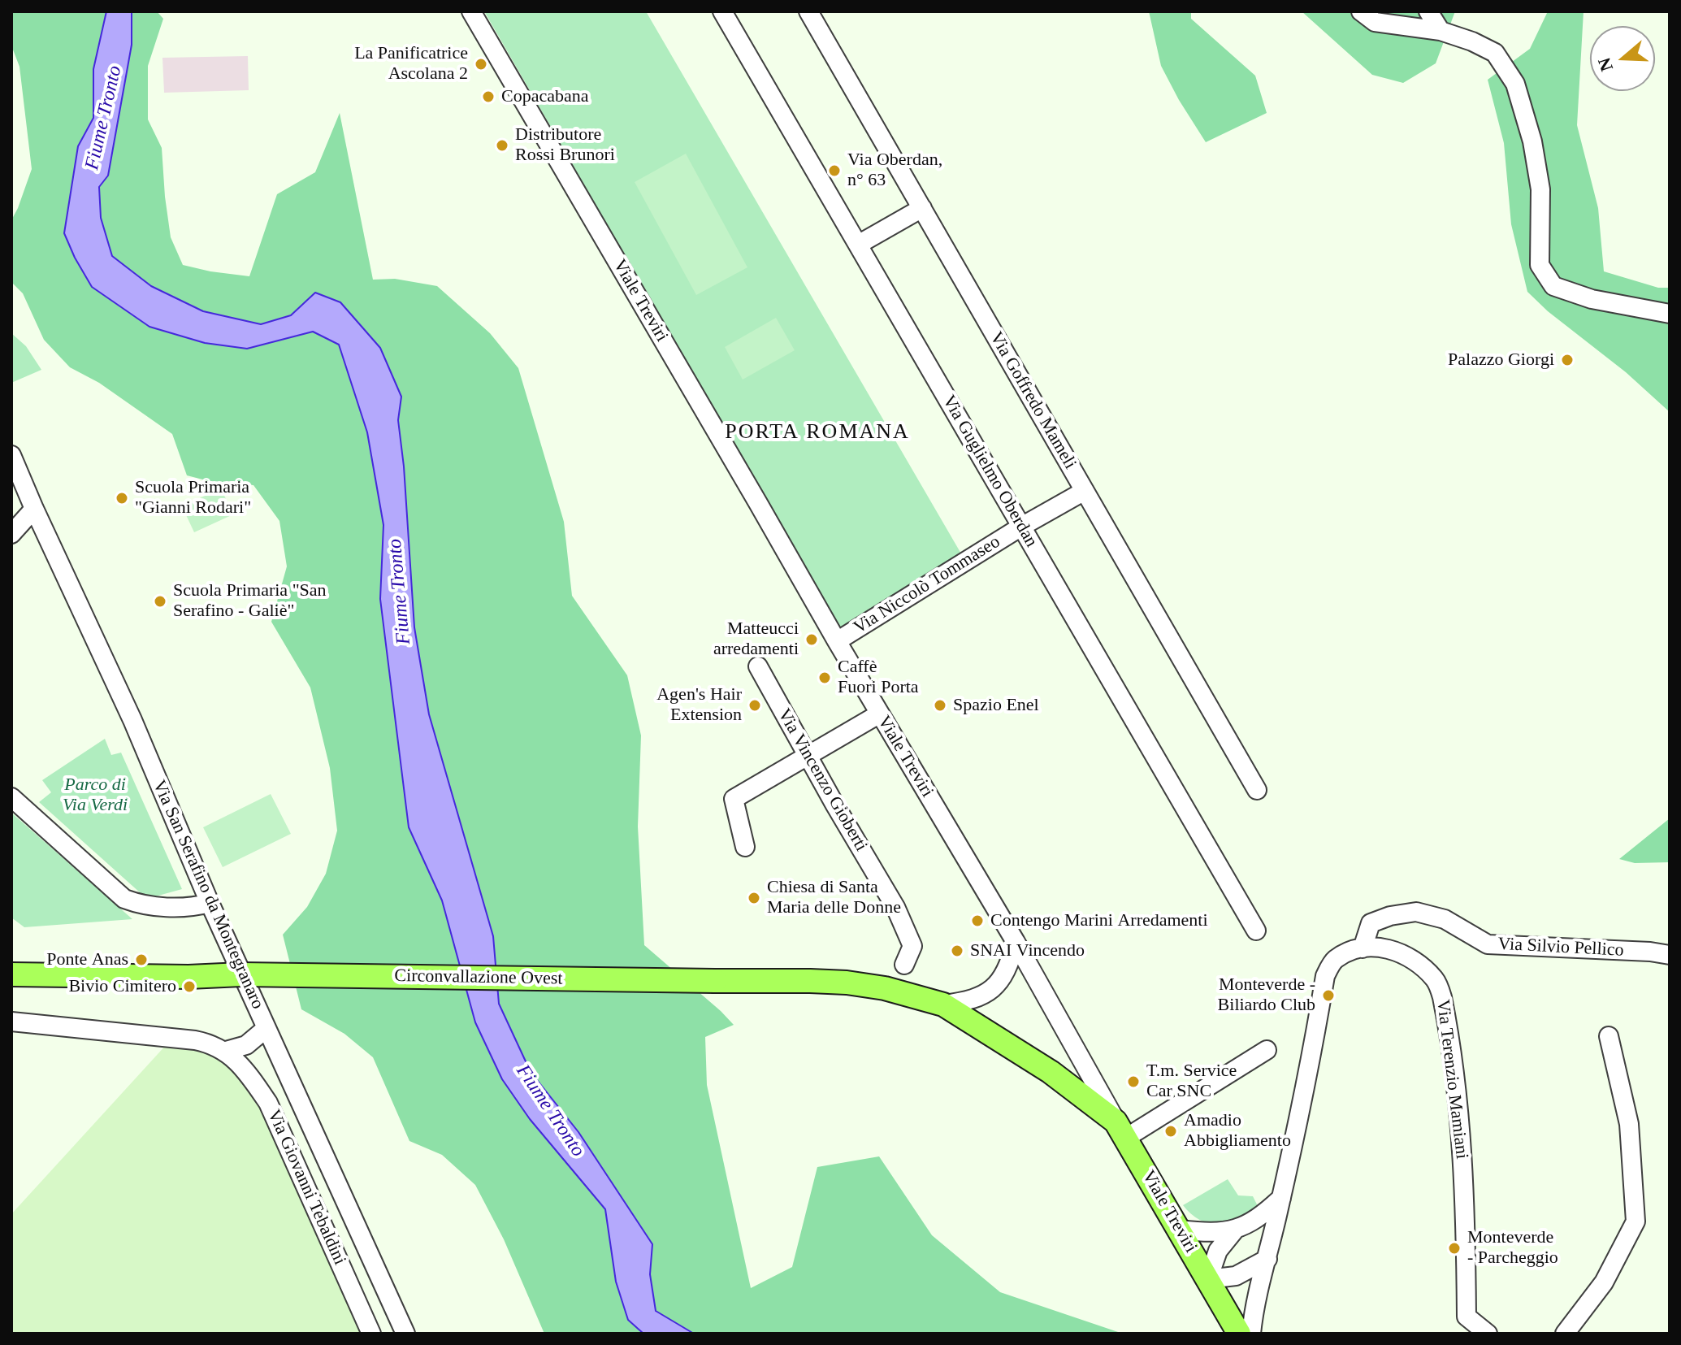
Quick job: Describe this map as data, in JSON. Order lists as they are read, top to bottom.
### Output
{
  "streets": {
    "main road": ["Viale Treviri", "Circonvallazione Ovest"],
    "street": [
      "Via Goffredo Mameli",
      "Via Guglielmo Oberdan",
      "Via Niccolò Tommaseo",
      "Via Vincenzo Gioberti",
      "Via San Serafino da Montegranaro",
      "Via Silvio Pellico",
      "Via Terenzio Mamiani",
      "Via Giovanni Tebaldini"
    ]
  },
  "crossings": [
    ["Viale Treviri", "Via Niccolò Tommaseo"],
    ["Viale Treviri", "Circonvallazione Ovest"],
    ["Via Goffredo Mameli", "Via Niccolò Tommaseo"],
    ["Via Guglielmo Oberdan", "Via Niccolò Tommaseo"],
    ["Via Silvio Pellico", "Via Terenzio Mamiani"]
  ],
  "districts": ["PORTA ROMANA"],
  "water": ["Fiume Tronto"],
  "parks": ["Parco di Via Verdi"],
  "places": [
    "La Panificatrice Ascolana 2",
    "Copacabana",
    "Distributore Rossi Brunori",
    "Via Oberdan, n° 63",
    "Palazzo Giorgi",
    "Scuola Primaria \"Gianni Rodari\"",
    "Scuola Primaria \"San Serafino - Galiè\"",
    "Matteucci arredamenti",
    "Caffè Fuori Porta",
    "Agen's Hair Extension",
    "Spazio Enel",
    "Chiesa di Santa Maria delle Donne",
    "Contengo Marini Arredamenti",
    "SNAI Vincendo",
    "Ponte Anas",
    "Bivio Cimitero",
    "Monteverde - Biliardo Club",
    "T.m. Service Car SNC",
    "Amadio Abbigliamento",
    "Monteverde - Parcheggio"
  ],
  "north": "left"
}
